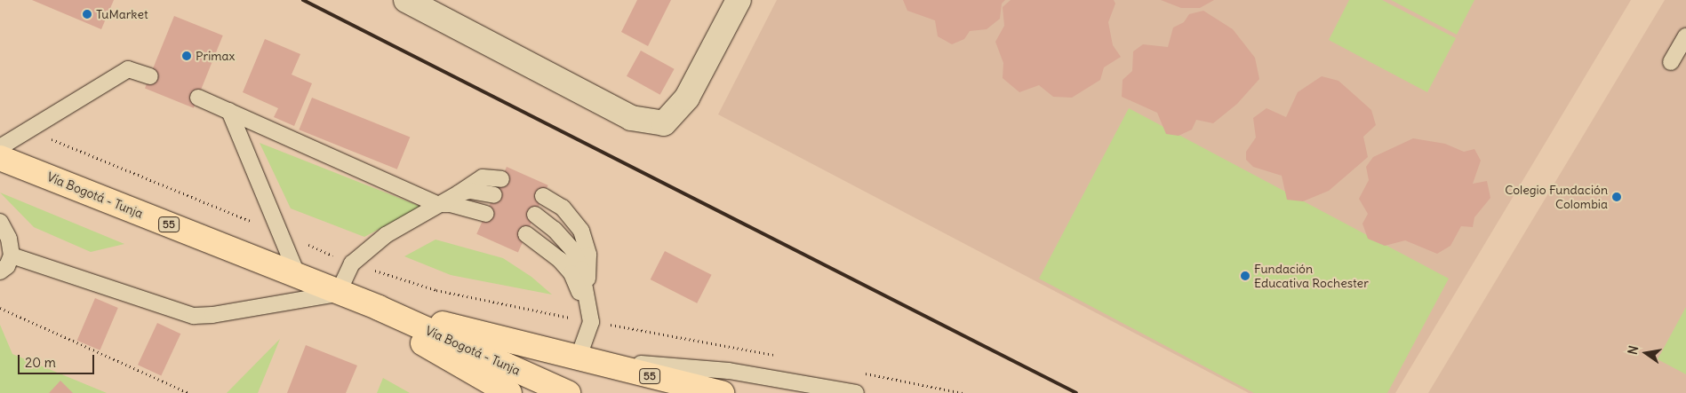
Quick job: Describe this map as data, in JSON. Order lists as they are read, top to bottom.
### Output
{
  "streets": {
    "highway": ["Vía Bogotá - Tunja", "55"]
  },
  "places": [
    "TuMarket",
    "Primax",
    "Colegio Fundación Colombia",
    "Fundación Educativa Rochester"
  ],
  "scale_bar": "20 m",
  "north": "left"
}
